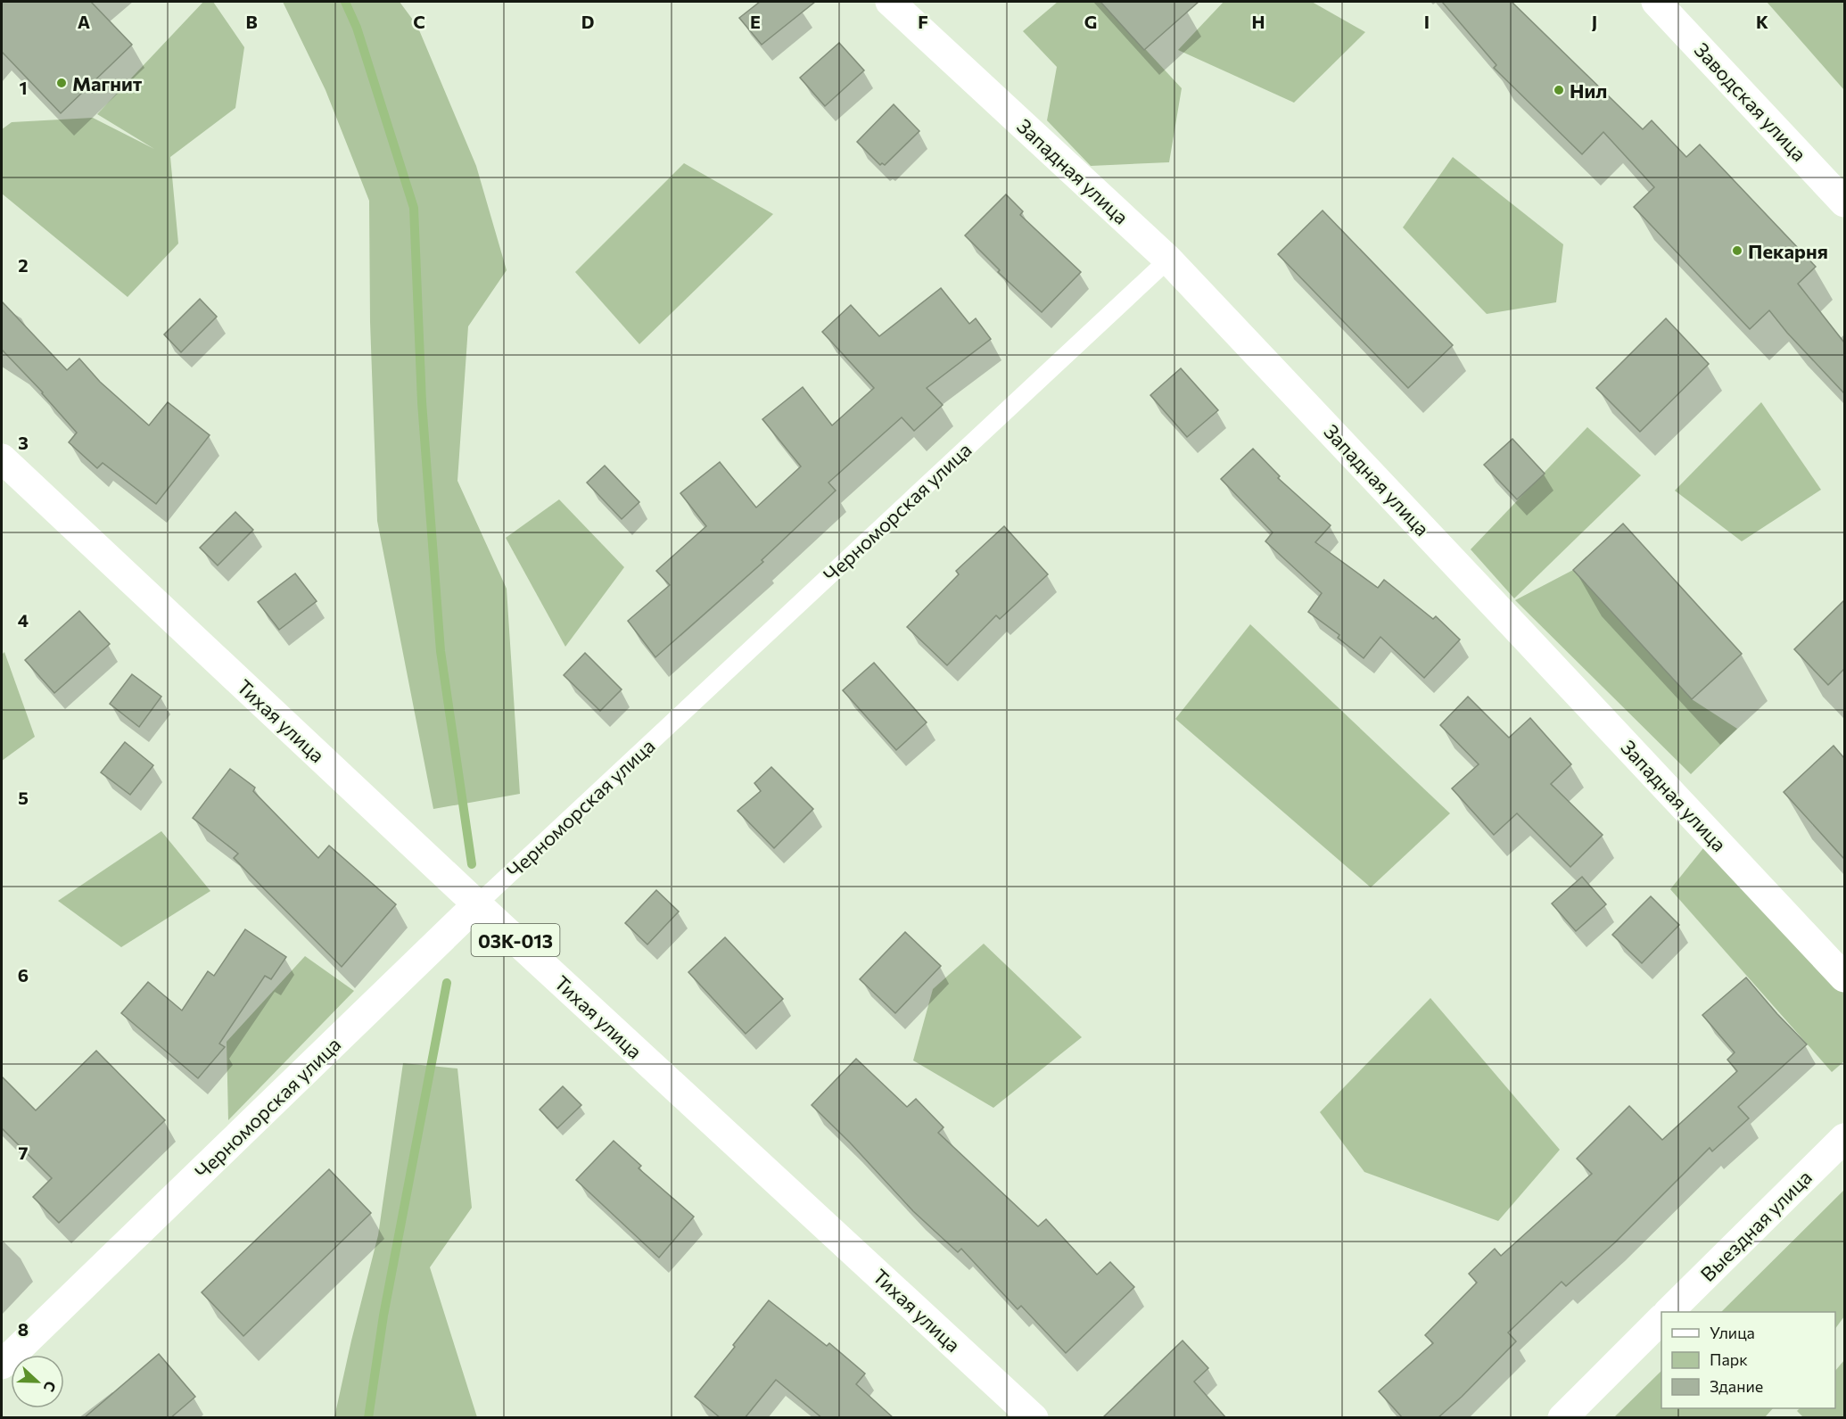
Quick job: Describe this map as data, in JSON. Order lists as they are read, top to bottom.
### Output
{
  "streets": {
    "street": [
      "Заводская улица",
      "Западная улица",
      "Черноморская улица",
      "Тихая улица",
      "03К-013",
      "Выездная улица"
    ]
  },
  "crossings": [
    ["Западная улица", "Черноморская улица"],
    ["Черноморская улица", "Тихая улица"]
  ],
  "places": ["Магнит", "Нил", "Пекарня"],
  "legend": ["Улица", "Парк", "Здание"],
  "north": "right",
  "grid": {
    "columns": [
      "A",
      "B",
      "C",
      "D",
      "E",
      "F",
      "G",
      "H",
      "I",
      "J",
      "K"
    ],
    "rows": [
      "1",
      "2",
      "3",
      "4",
      "5",
      "6",
      "7",
      "8"
    ]
  }
}
